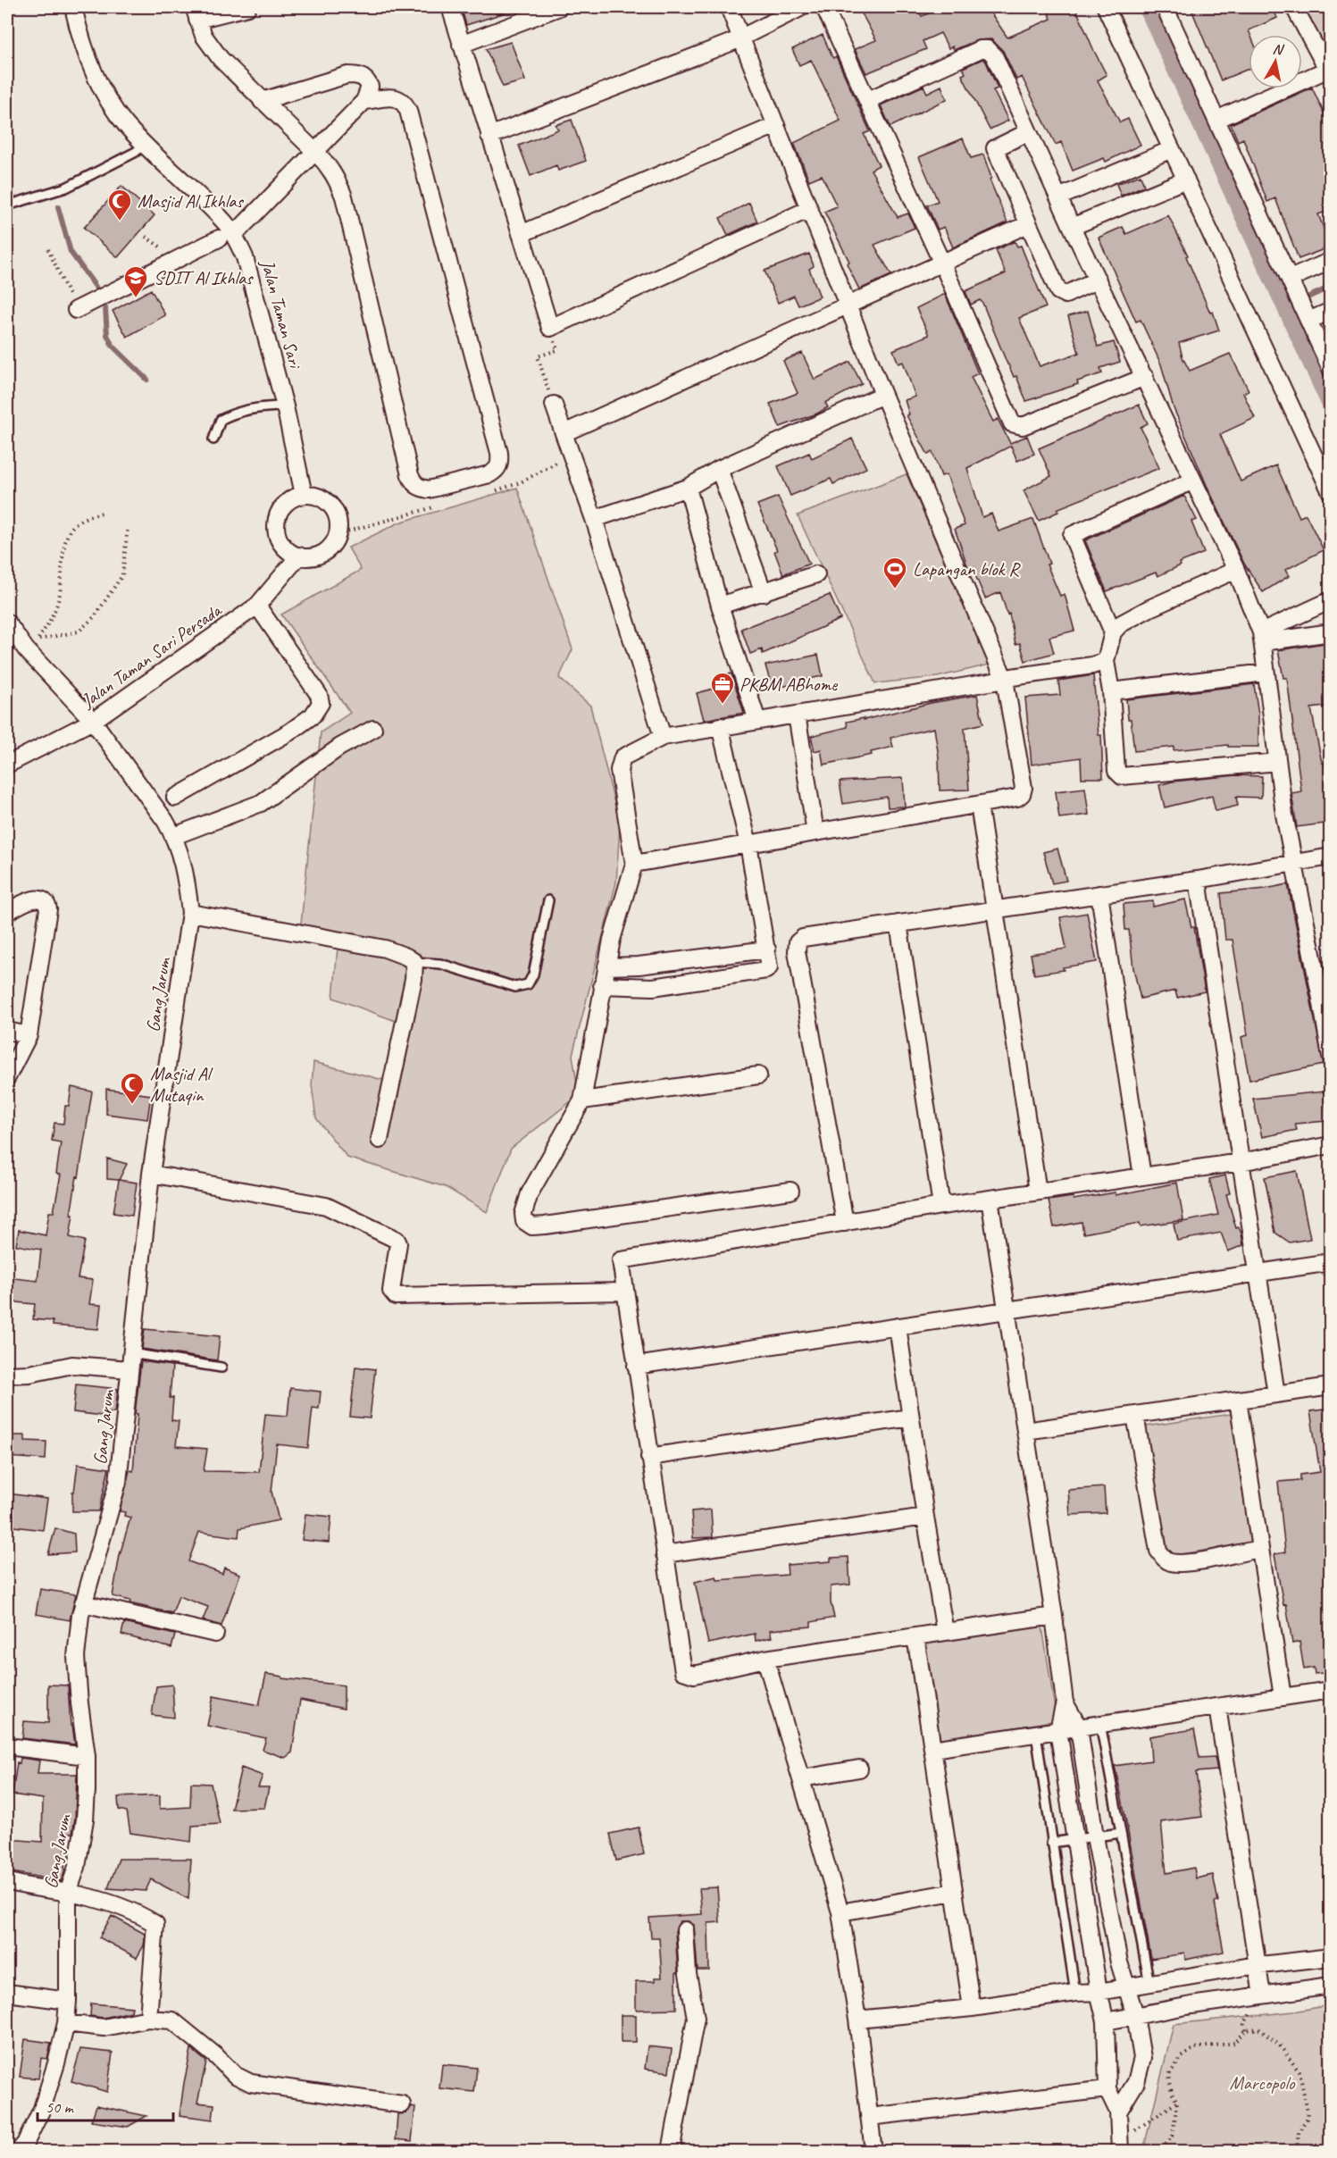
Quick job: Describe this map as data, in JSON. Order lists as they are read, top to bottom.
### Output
{
  "streets": {
    "street": ["Jalan Taman Sari", "Jalan Taman Sari Persada", "Gang Jarum"]
  },
  "crossings": [
    ["Jalan Taman Sari", "Jalan Taman Sari Persada"],
    ["Jalan Taman Sari Persada", "Gang Jarum"]
  ],
  "parks": ["Marcopolo"],
  "places": {
    "mosque": ["Masjid Al Ikhlas", "Masjid Al Mutaqin"],
    "school or university": ["SDIT Al Ikhlas"],
    "sports": ["Lapangan blok R"],
    "office": ["PKBM ABhome"]
  },
  "scale_bar": "50 m",
  "north": "top"
}
